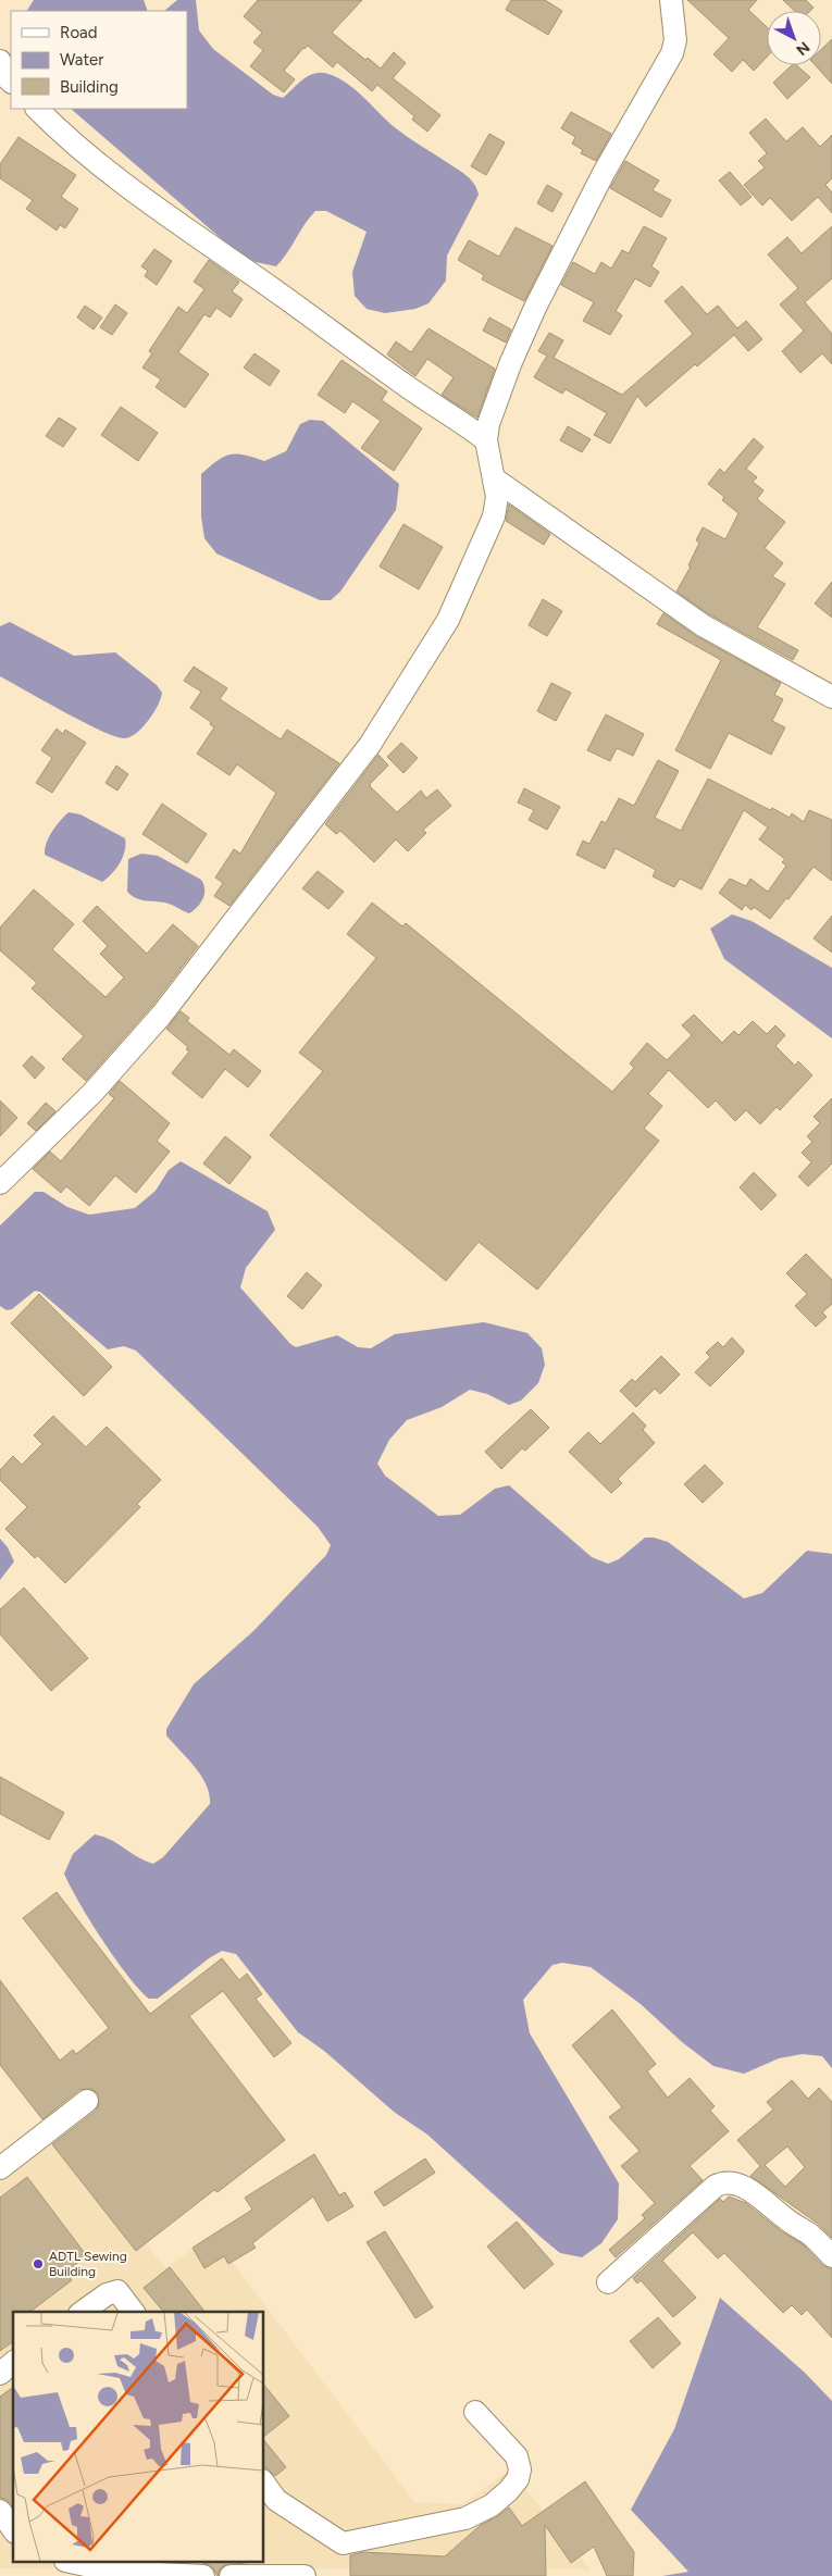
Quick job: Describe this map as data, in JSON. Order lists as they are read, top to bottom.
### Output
{
  "places": ["ADTL Sewing Building"],
  "legend": ["Road", "Water", "Building"],
  "north": "bottom right"
}
